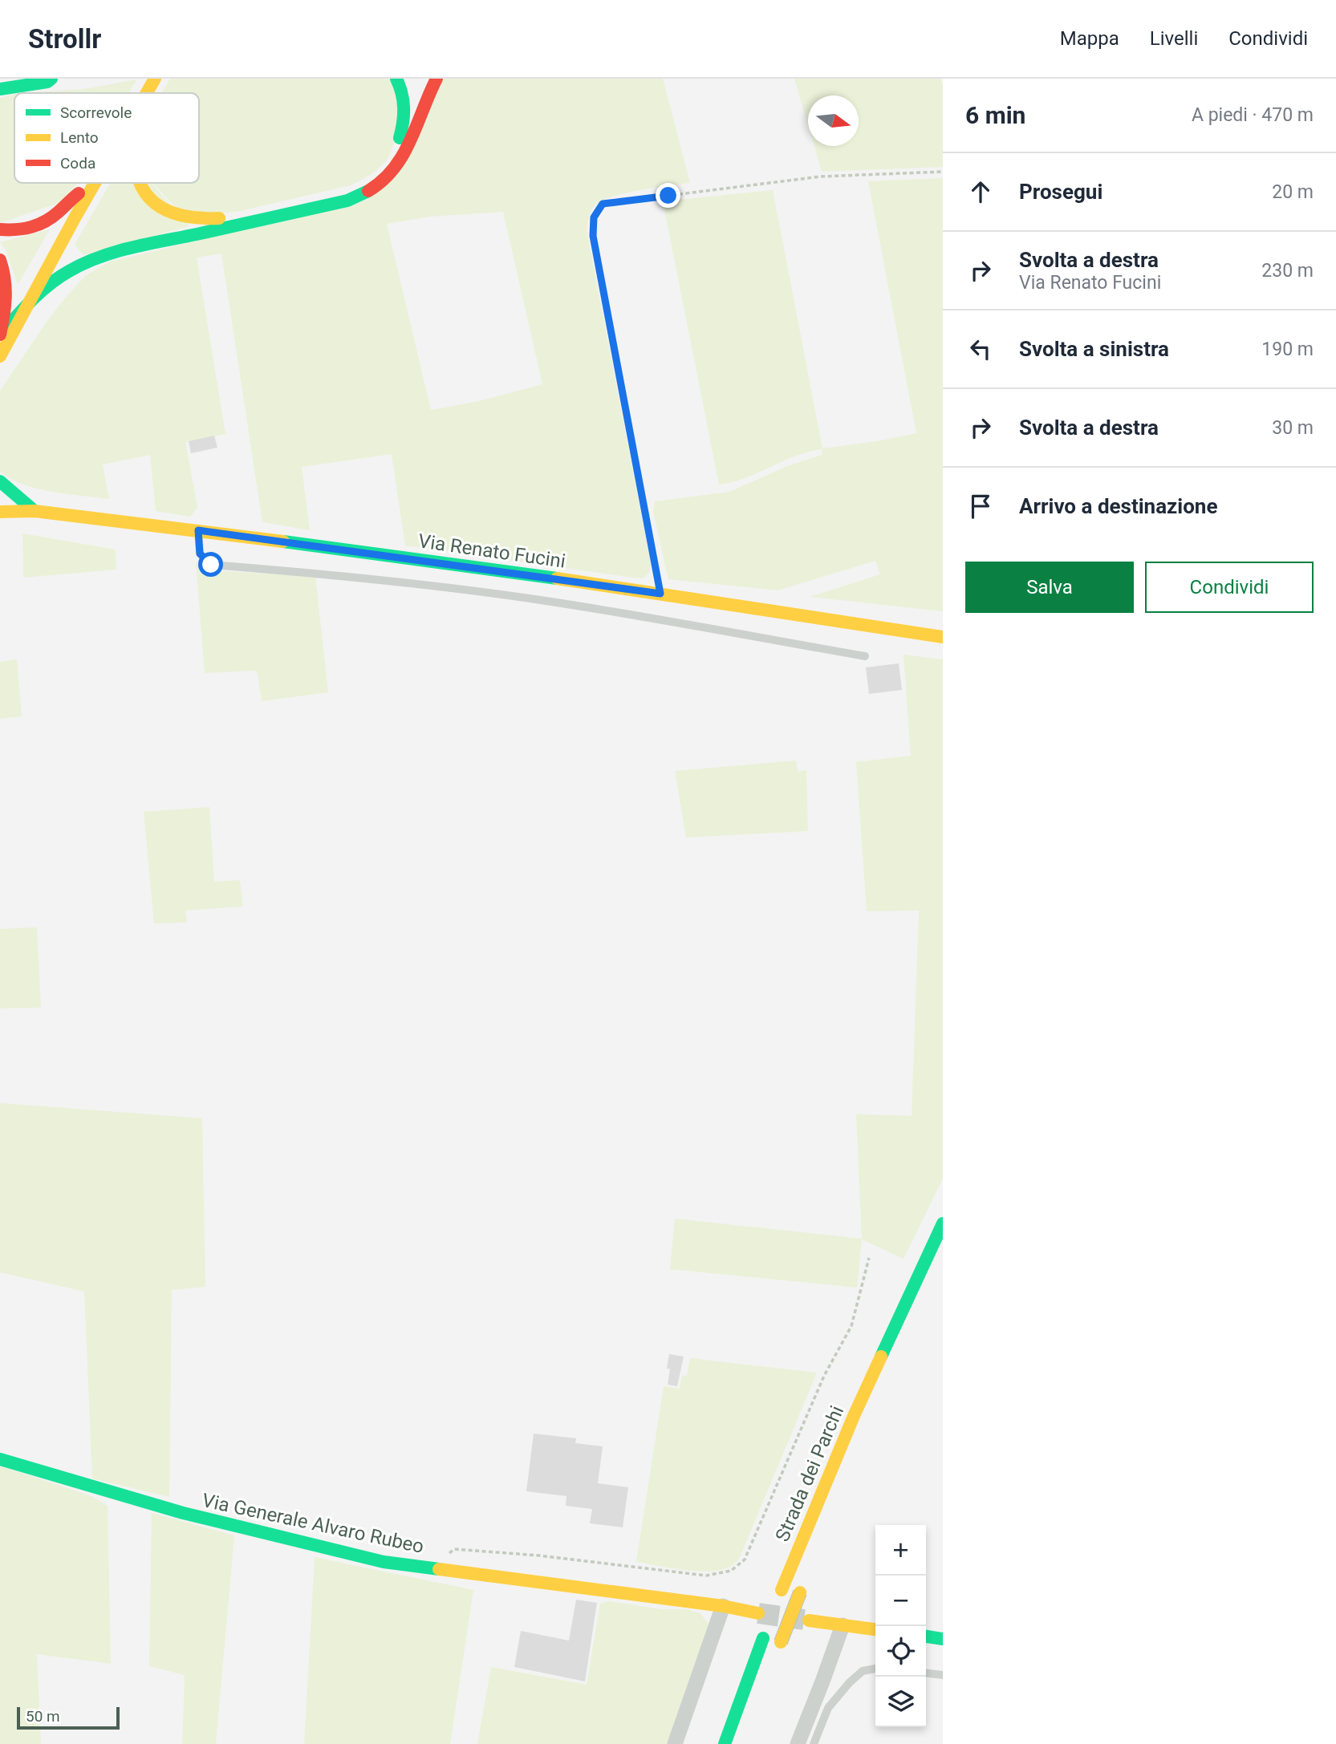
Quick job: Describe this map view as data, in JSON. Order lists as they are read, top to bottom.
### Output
{
  "streets": {
    "main road": ["Via Renato Fucini", "Strada dei Parchi", "Via Generale Alvaro Rubeo"]
  },
  "legend": ["Scorrevole", "Lento", "Coda"],
  "scale_bar": "50 m",
  "north": "right",
  "page": {
    "header": "Strollr",
    "nav": ["Mappa", "Livelli", "Condividi"],
    "heading": ["6 min", "A piedi · 470 m"],
    "list": [
      ["Prosegui", "20 m"],
      ["Svolta a destra", "Via Renato Fucini", "230 m"],
      ["Svolta a sinistra", "190 m"],
      ["Svolta a destra", "30 m"],
      "Arrivo a destinazione"
    ],
    "buttons": ["Salva", "Condividi"],
    "map_buttons": ["+", "−"],
    "scale": "50 m"
  }
}
